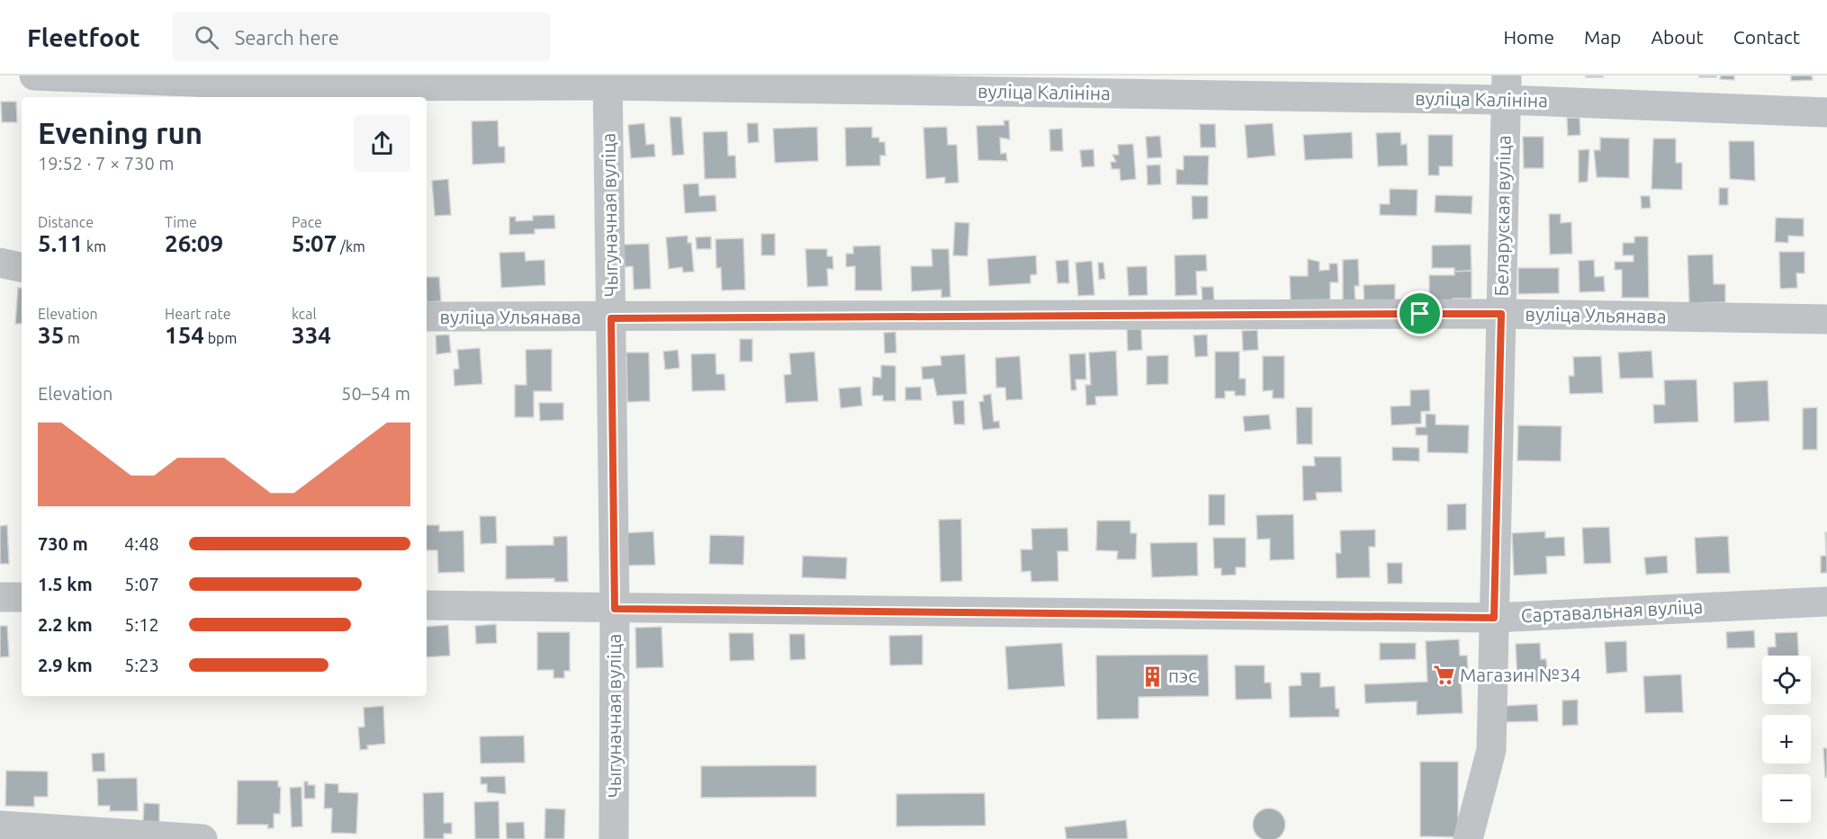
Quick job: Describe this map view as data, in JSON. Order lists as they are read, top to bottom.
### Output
{
  "streets": {
    "street": [
      "вуліца Калініна",
      "Чыгуначная вуліца",
      "Беларуская вуліца",
      "вуліца Ульянава",
      "Сартавальная вуліца"
    ]
  },
  "crossings": [
    ["вуліца Калініна", "Чыгуначная вуліца"],
    ["вуліца Калініна", "Беларуская вуліца"],
    ["Чыгуначная вуліца", "вуліца Ульянава"],
    ["Чыгуначная вуліца", "Сартавальная вуліца"],
    ["Беларуская вуліца", "вуліца Ульянава"],
    ["Беларуская вуліца", "Сартавальная вуліца"]
  ],
  "places": {
    "supermarket": ["Магазин №34"],
    "building": ["пэс"]
  },
  "page": {
    "header": "Fleetfoot",
    "search": "Search here",
    "nav": [
      "Home",
      "Map",
      "About",
      "Contact"
    ],
    "heading": ["Evening run", "19:52 · 7 × 730 m"],
    "stats": [
      ["Distance", "5.11 km"],
      ["Time", "26:09"],
      ["Pace", "5:07 /km"],
      ["Elevation", "35 m"],
      ["Heart rate", "154 bpm"],
      ["kcal", "334"]
    ],
    "chart": ["Elevation", "50–54 m"],
    "list": [
      {
        "name": "730 m",
        "note": "4:48"
      },
      {
        "name": "1.5 km",
        "note": "5:07"
      },
      {
        "name": "2.2 km",
        "note": "5:12"
      },
      {
        "name": "2.9 km",
        "note": "5:23"
      }
    ],
    "map_buttons": ["+", "−"]
  }
}
